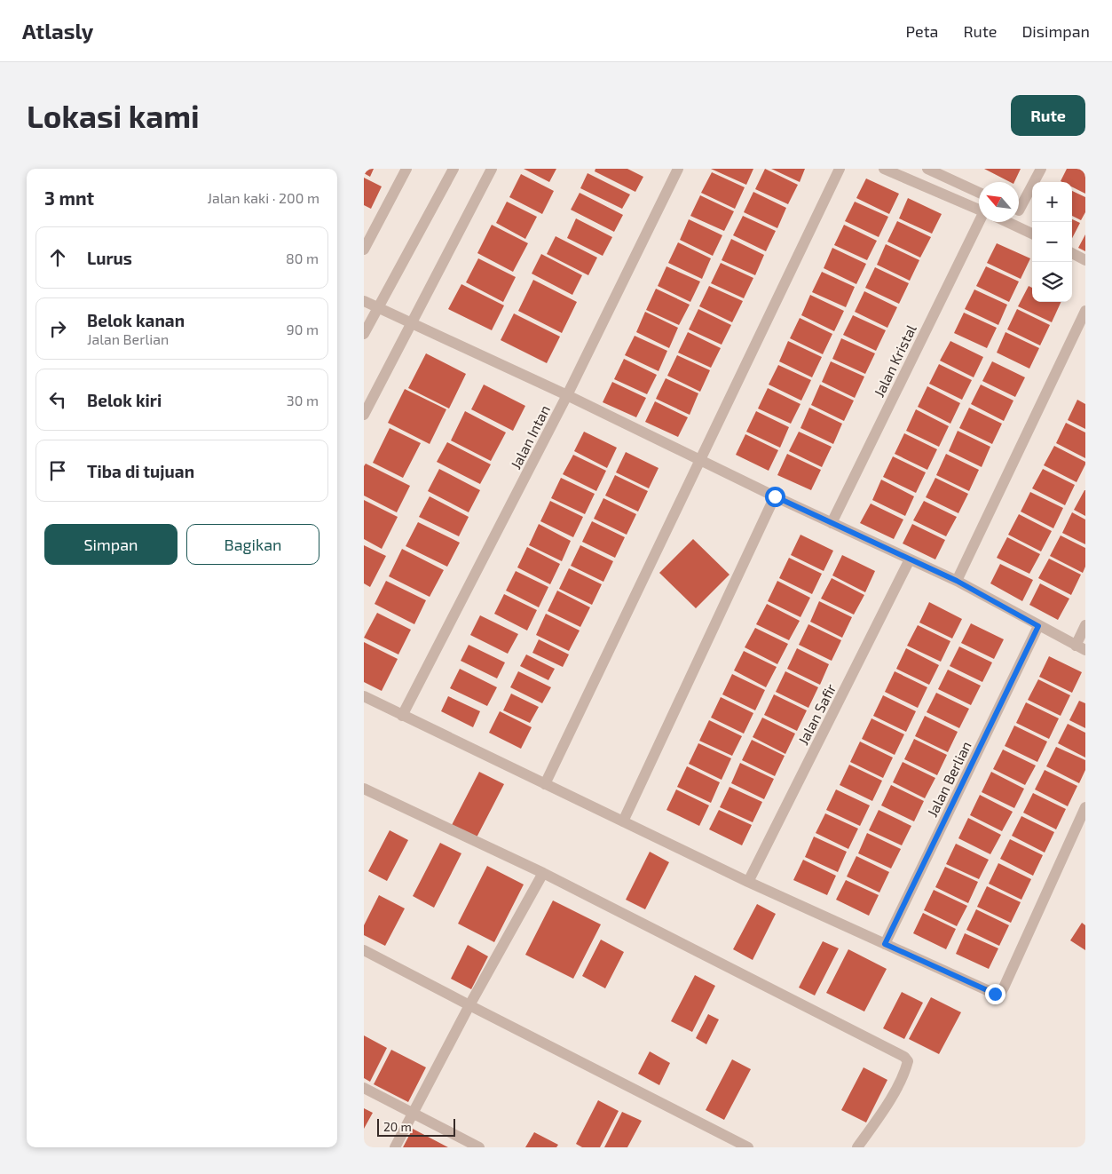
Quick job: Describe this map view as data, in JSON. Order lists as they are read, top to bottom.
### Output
{
  "streets": {
    "street": [
      "Jalan Kristal",
      "Jalan Intan",
      "Jalan Safir",
      "Jalan Berlian"
    ]
  },
  "scale_bar": "20 m",
  "north": "top left",
  "page": {
    "header": "Atlasly",
    "nav": ["Peta", "Rute", "Disimpan"],
    "buttons": [
      "Rute",
      ["Simpan", "Bagikan"]
    ],
    "title": "Lokasi kami",
    "heading": ["3 mnt", "Jalan kaki · 200 m"],
    "map_buttons": ["+", "−"],
    "list": [
      ["Lurus", "80 m"],
      ["Belok kanan", "Jalan Berlian", "90 m"],
      ["Belok kiri", "30 m"],
      "Tiba di tujuan"
    ],
    "scale": "20 m"
  }
}
